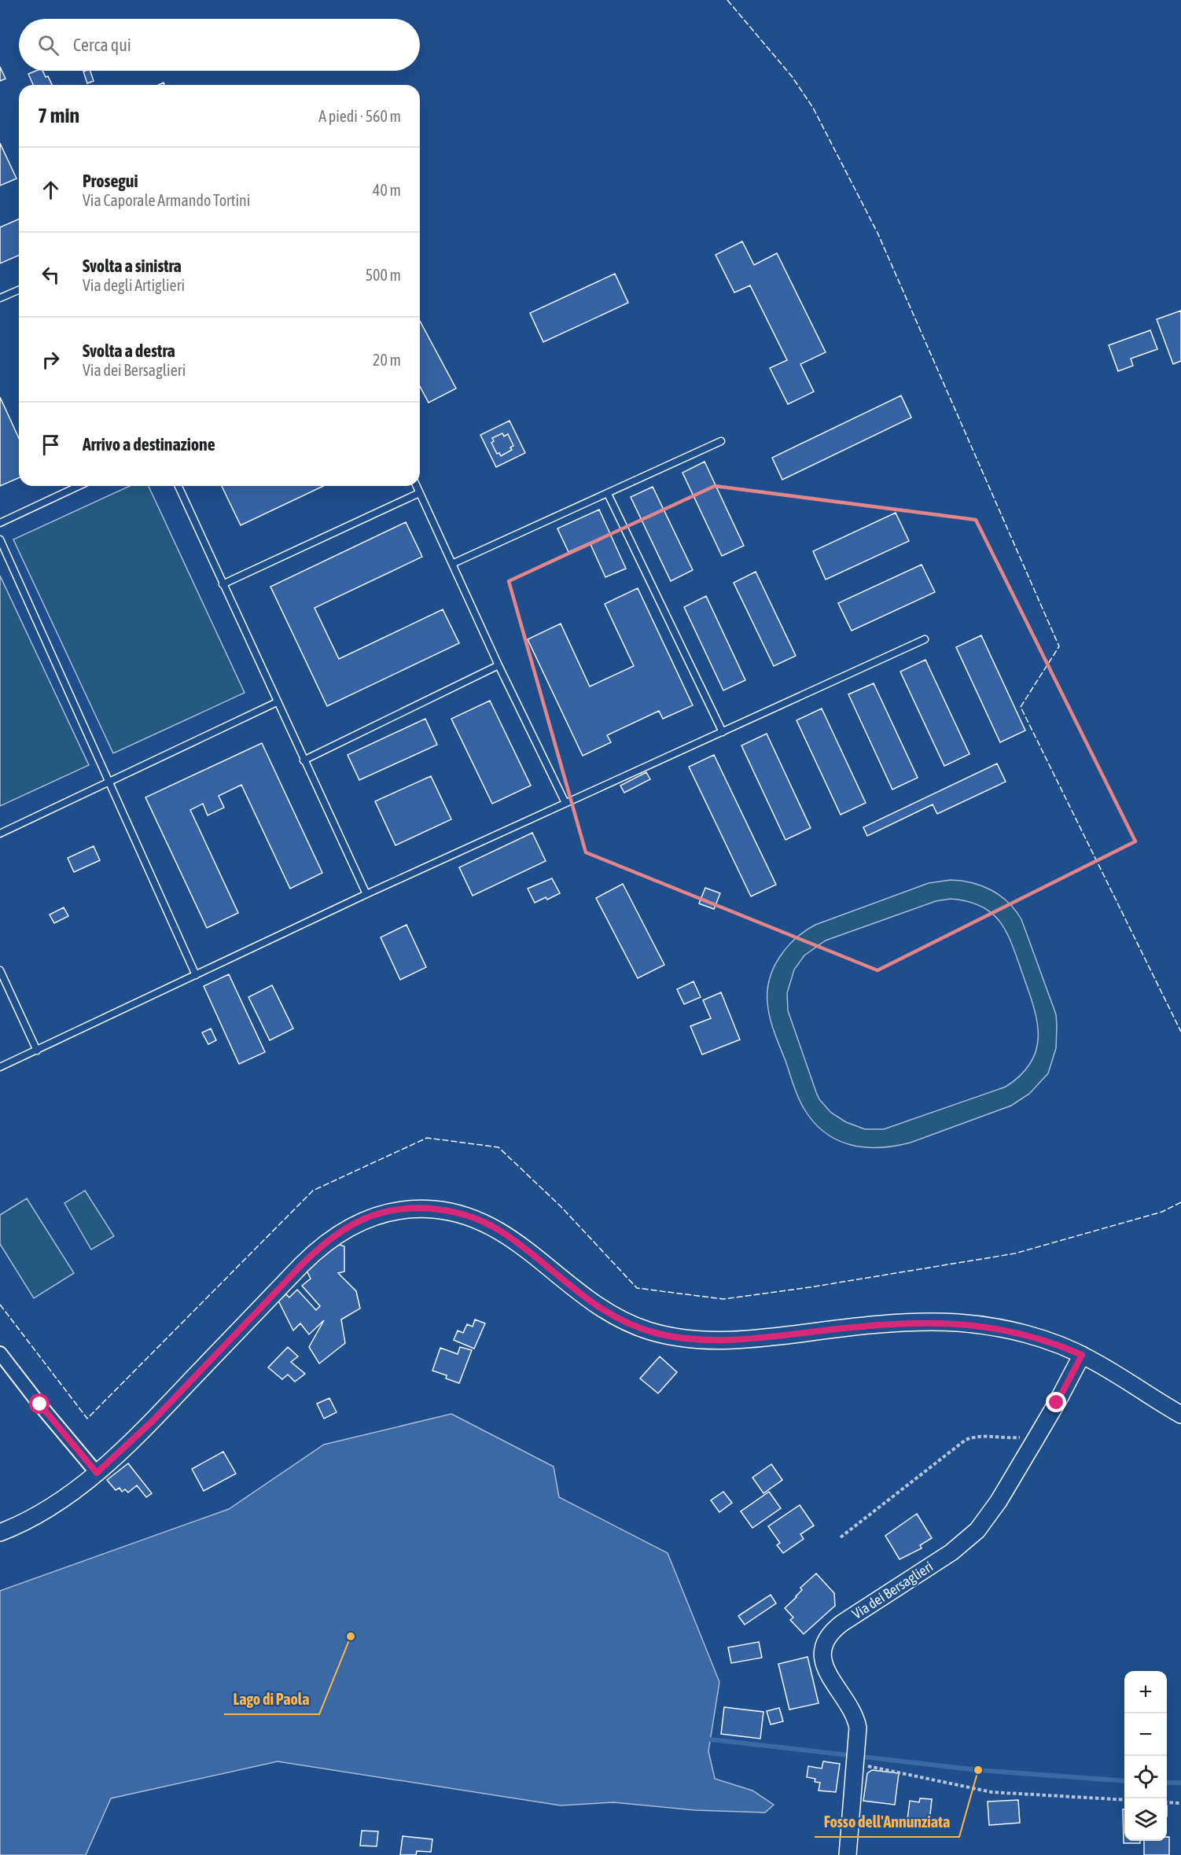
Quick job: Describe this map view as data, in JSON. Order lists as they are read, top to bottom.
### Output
{
  "streets": {
    "street": ["Via dei Bersaglieri"]
  },
  "places": ["Lago di Paola", "Fosso dell'Annunziata"],
  "page": {
    "search": "Cerca qui",
    "heading": ["7 min", "A piedi · 560 m"],
    "list": [
      ["Prosegui", "Via Caporale Armando Tortini", "40 m"],
      ["Svolta a sinistra", "Via degli Artiglieri", "500 m"],
      ["Svolta a destra", "Via dei Bersaglieri", "20 m"],
      "Arrivo a destinazione"
    ],
    "map_buttons": ["+", "−"]
  }
}
